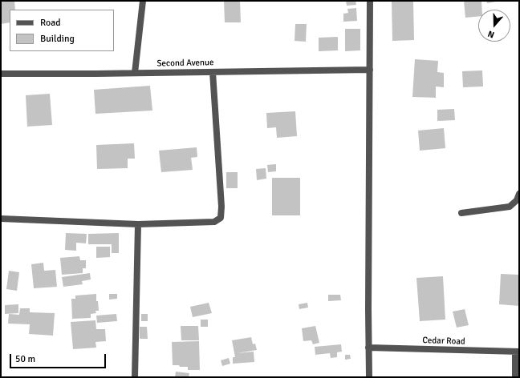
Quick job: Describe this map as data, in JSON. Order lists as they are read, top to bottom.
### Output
{
  "streets": {
    "street": ["Second Avenue", "Cedar Road"]
  },
  "legend": ["Road", "Building"],
  "scale_bar": "50 m",
  "north": "bottom"
}
